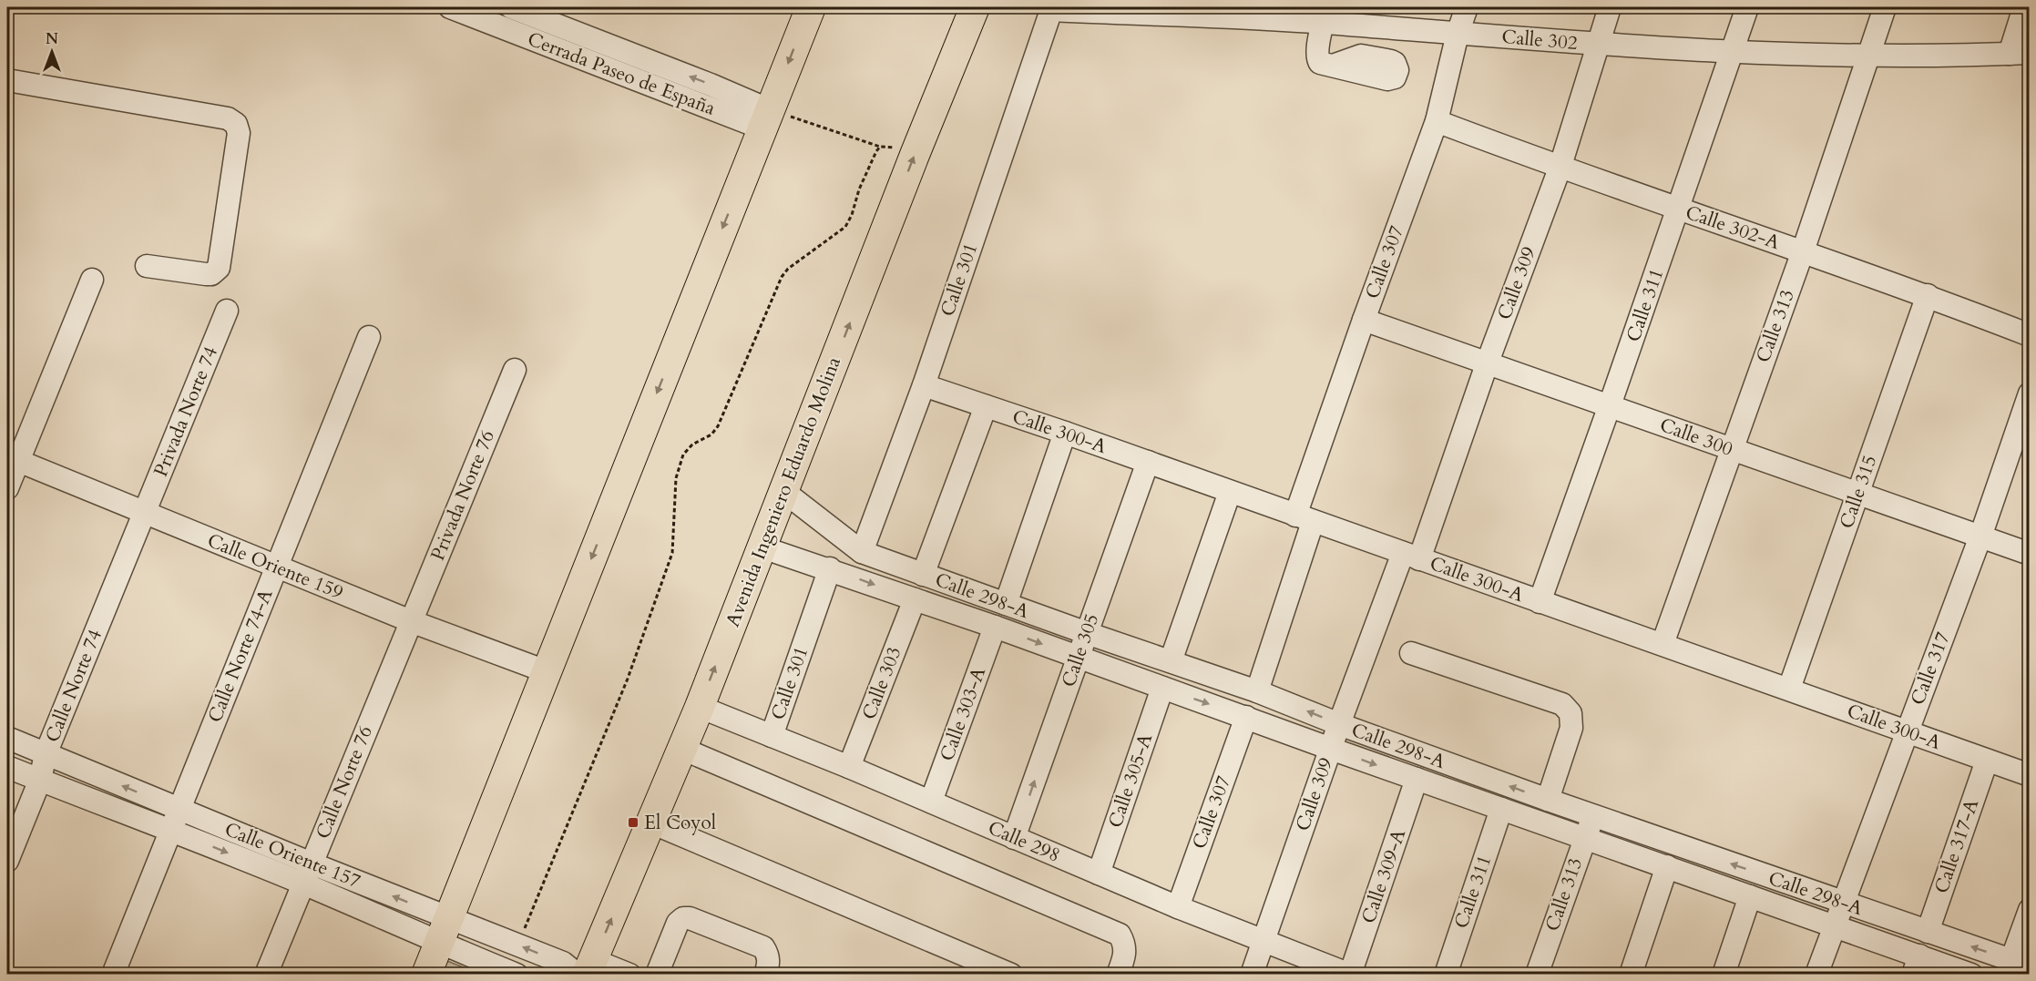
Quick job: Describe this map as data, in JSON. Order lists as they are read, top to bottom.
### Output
{
  "streets": {
    "main road": ["Avenida Ingeniero Eduardo Molina"],
    "street": [
      "Calle 302",
      "Cerrada Paseo de España",
      "Calle 302-A",
      "Calle 307",
      "Calle 301",
      "Calle 309",
      "Calle 311",
      "Calle 313",
      "Privada Norte 74",
      "Calle 300-A",
      "Calle 300",
      "Calle 315",
      "Privada Norte 76",
      "Calle Oriente 159",
      "Calle 298-A",
      "Calle 305",
      "Calle Norte 74-A",
      "Calle 317",
      "Calle 303",
      "Calle Norte 74",
      "Calle 303-A",
      "Calle 305-A",
      "Calle Norte 76",
      "Calle 298",
      "Calle 317-A",
      "Calle Oriente 157",
      "Calle 309-A"
    ]
  },
  "crossings": [
    ["Calle 302", "Calle 307"],
    ["Calle 302", "Calle 301"],
    ["Calle 302", "Calle 309"],
    ["Calle 302", "Calle 311"],
    ["Calle 302", "Calle 313"],
    ["Calle 302-A", "Calle 307"],
    ["Calle 302-A", "Calle 309"],
    ["Calle 302-A", "Calle 311"],
    ["Calle 302-A", "Calle 313"],
    ["Calle 302-A", "Calle 315"],
    ["Calle 307", "Calle 300-A"],
    ["Calle 307", "Calle 300"],
    ["Calle 307", "Calle 298-A"],
    ["Calle 307", "Calle 298"],
    ["Calle 301", "Calle 300-A"],
    ["Calle 301", "Calle 298-A"],
    ["Calle 301", "Calle 298"],
    ["Calle 309", "Calle 300-A"],
    ["Calle 309", "Calle 300"],
    ["Calle 309", "Calle 298-A"],
    ["Calle 309", "Calle 298"],
    ["Calle 311", "Calle 300-A"],
    ["Calle 311", "Calle 300"],
    ["Calle 311", "Calle 298-A"],
    ["Calle 313", "Calle 300-A"],
    ["Calle 313", "Calle 300"],
    ["Calle 313", "Calle 298-A"],
    ["Privada Norte 74", "Calle Oriente 159"],
    ["Privada Norte 74", "Calle Norte 74"],
    ["Calle 300-A", "Calle 315"],
    ["Calle 300-A", "Calle 305"],
    ["Calle 300-A", "Calle 317"],
    ["Calle 300-A", "Calle 317-A"],
    ["Calle 300", "Calle 315"],
    ["Calle 300", "Calle 317"],
    ["Avenida Ingeniero Eduardo Molina", "Calle 298-A"],
    ["Avenida Ingeniero Eduardo Molina", "Calle 298"],
    ["Avenida Ingeniero Eduardo Molina", "Calle Oriente 157"],
    ["Privada Norte 76", "Calle Oriente 159"],
    ["Privada Norte 76", "Calle Norte 76"],
    ["Calle Oriente 159", "Calle Norte 74-A"],
    ["Calle Oriente 159", "Calle Norte 74"],
    ["Calle Oriente 159", "Calle Norte 76"],
    ["Calle 298-A", "Calle 305"],
    ["Calle 298-A", "Calle 317"],
    ["Calle 298-A", "Calle 303"],
    ["Calle 298-A", "Calle 303-A"],
    ["Calle 298-A", "Calle 305-A"],
    ["Calle 298-A", "Calle 317-A"],
    ["Calle 298-A", "Calle 309-A"],
    ["Calle 305", "Calle 298"],
    ["Calle Norte 74-A", "Calle Oriente 157"],
    ["Calle 303", "Calle 298"],
    ["Calle Norte 74", "Calle Oriente 157"],
    ["Calle 303-A", "Calle 298"],
    ["Calle 305-A", "Calle 298"],
    ["Calle Norte 76", "Calle Oriente 157"],
    ["Calle 298", "Calle 309-A"]
  ],
  "one_way": ["Calle 305"],
  "places": {
    "transit": ["El Coyol"]
  },
  "north": "top"
}
